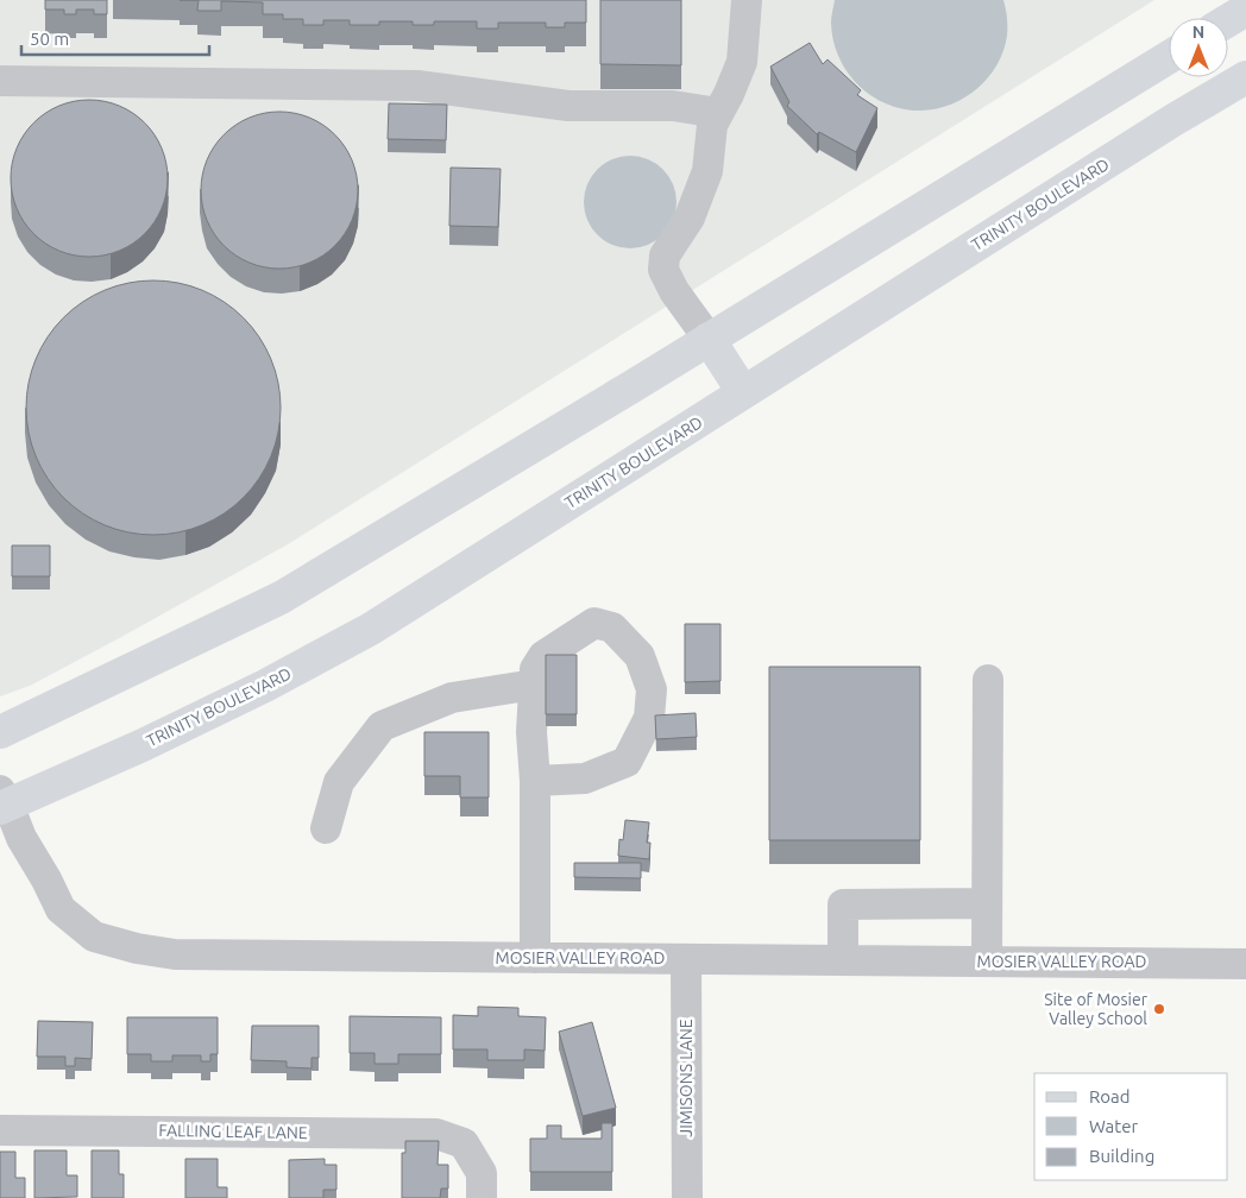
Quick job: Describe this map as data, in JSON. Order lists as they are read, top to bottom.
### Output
{
  "streets": {
    "main road": ["TRINITY BOULEVARD"],
    "street": ["MOSIER VALLEY ROAD", "JIMISONS LANE", "FALLING LEAF LANE"]
  },
  "crossings": [
    ["TRINITY BOULEVARD", "MOSIER VALLEY ROAD"],
    ["MOSIER VALLEY ROAD", "JIMISONS LANE"]
  ],
  "places": ["Site of Mosier Valley School"],
  "legend": ["Road", "Water", "Building"],
  "scale_bar": "50 m",
  "north": "top"
}
